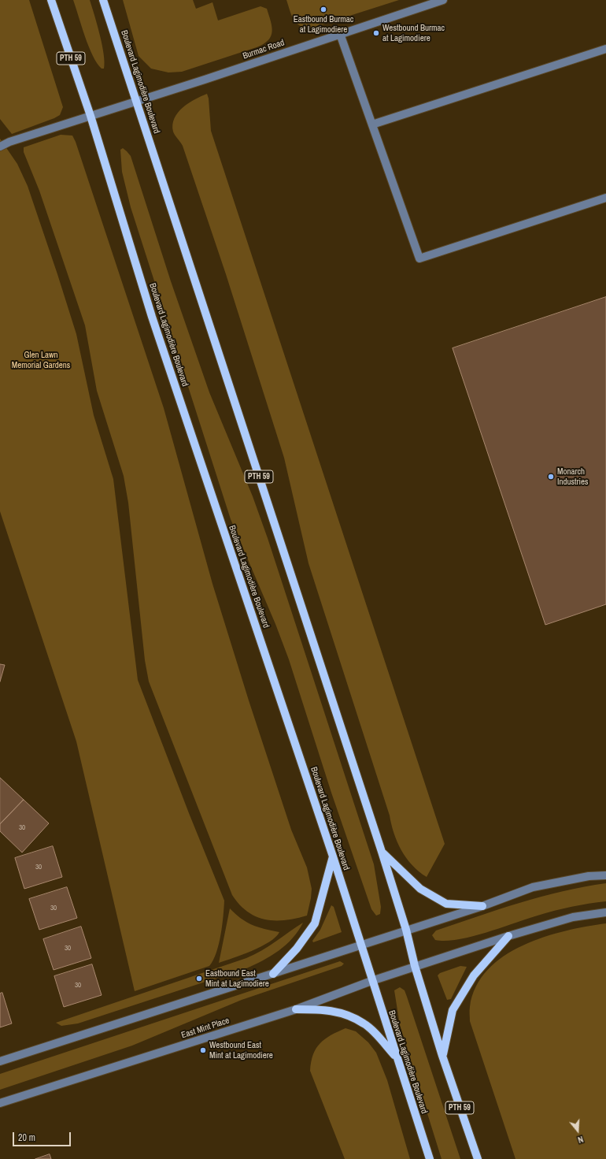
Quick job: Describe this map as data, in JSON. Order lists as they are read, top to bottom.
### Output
{
  "streets": {
    "main road": ["PTH 59", "Boulevard Lagimodière Boulevard"],
    "street": ["Burmac Road", "East Mint Place"]
  },
  "crossings": [
    ["Burmac Road", "Boulevard Lagimodière Boulevard"],
    ["Boulevard Lagimodière Boulevard", "East Mint Place"]
  ],
  "parks": ["Glen Lawn Memorial Gardens"],
  "places": [
    "Eastbound Burmac at Lagimodiere",
    "Westbound Burmac at Lagimodiere",
    "Monarch Industries",
    "Eastbound East Mint at Lagimodiere",
    "Westbound East Mint at Lagimodiere"
  ],
  "house_numbers": [
    "30",
    "30",
    "30",
    "30",
    "30"
  ],
  "scale_bar": "20 m",
  "north": "bottom"
}
